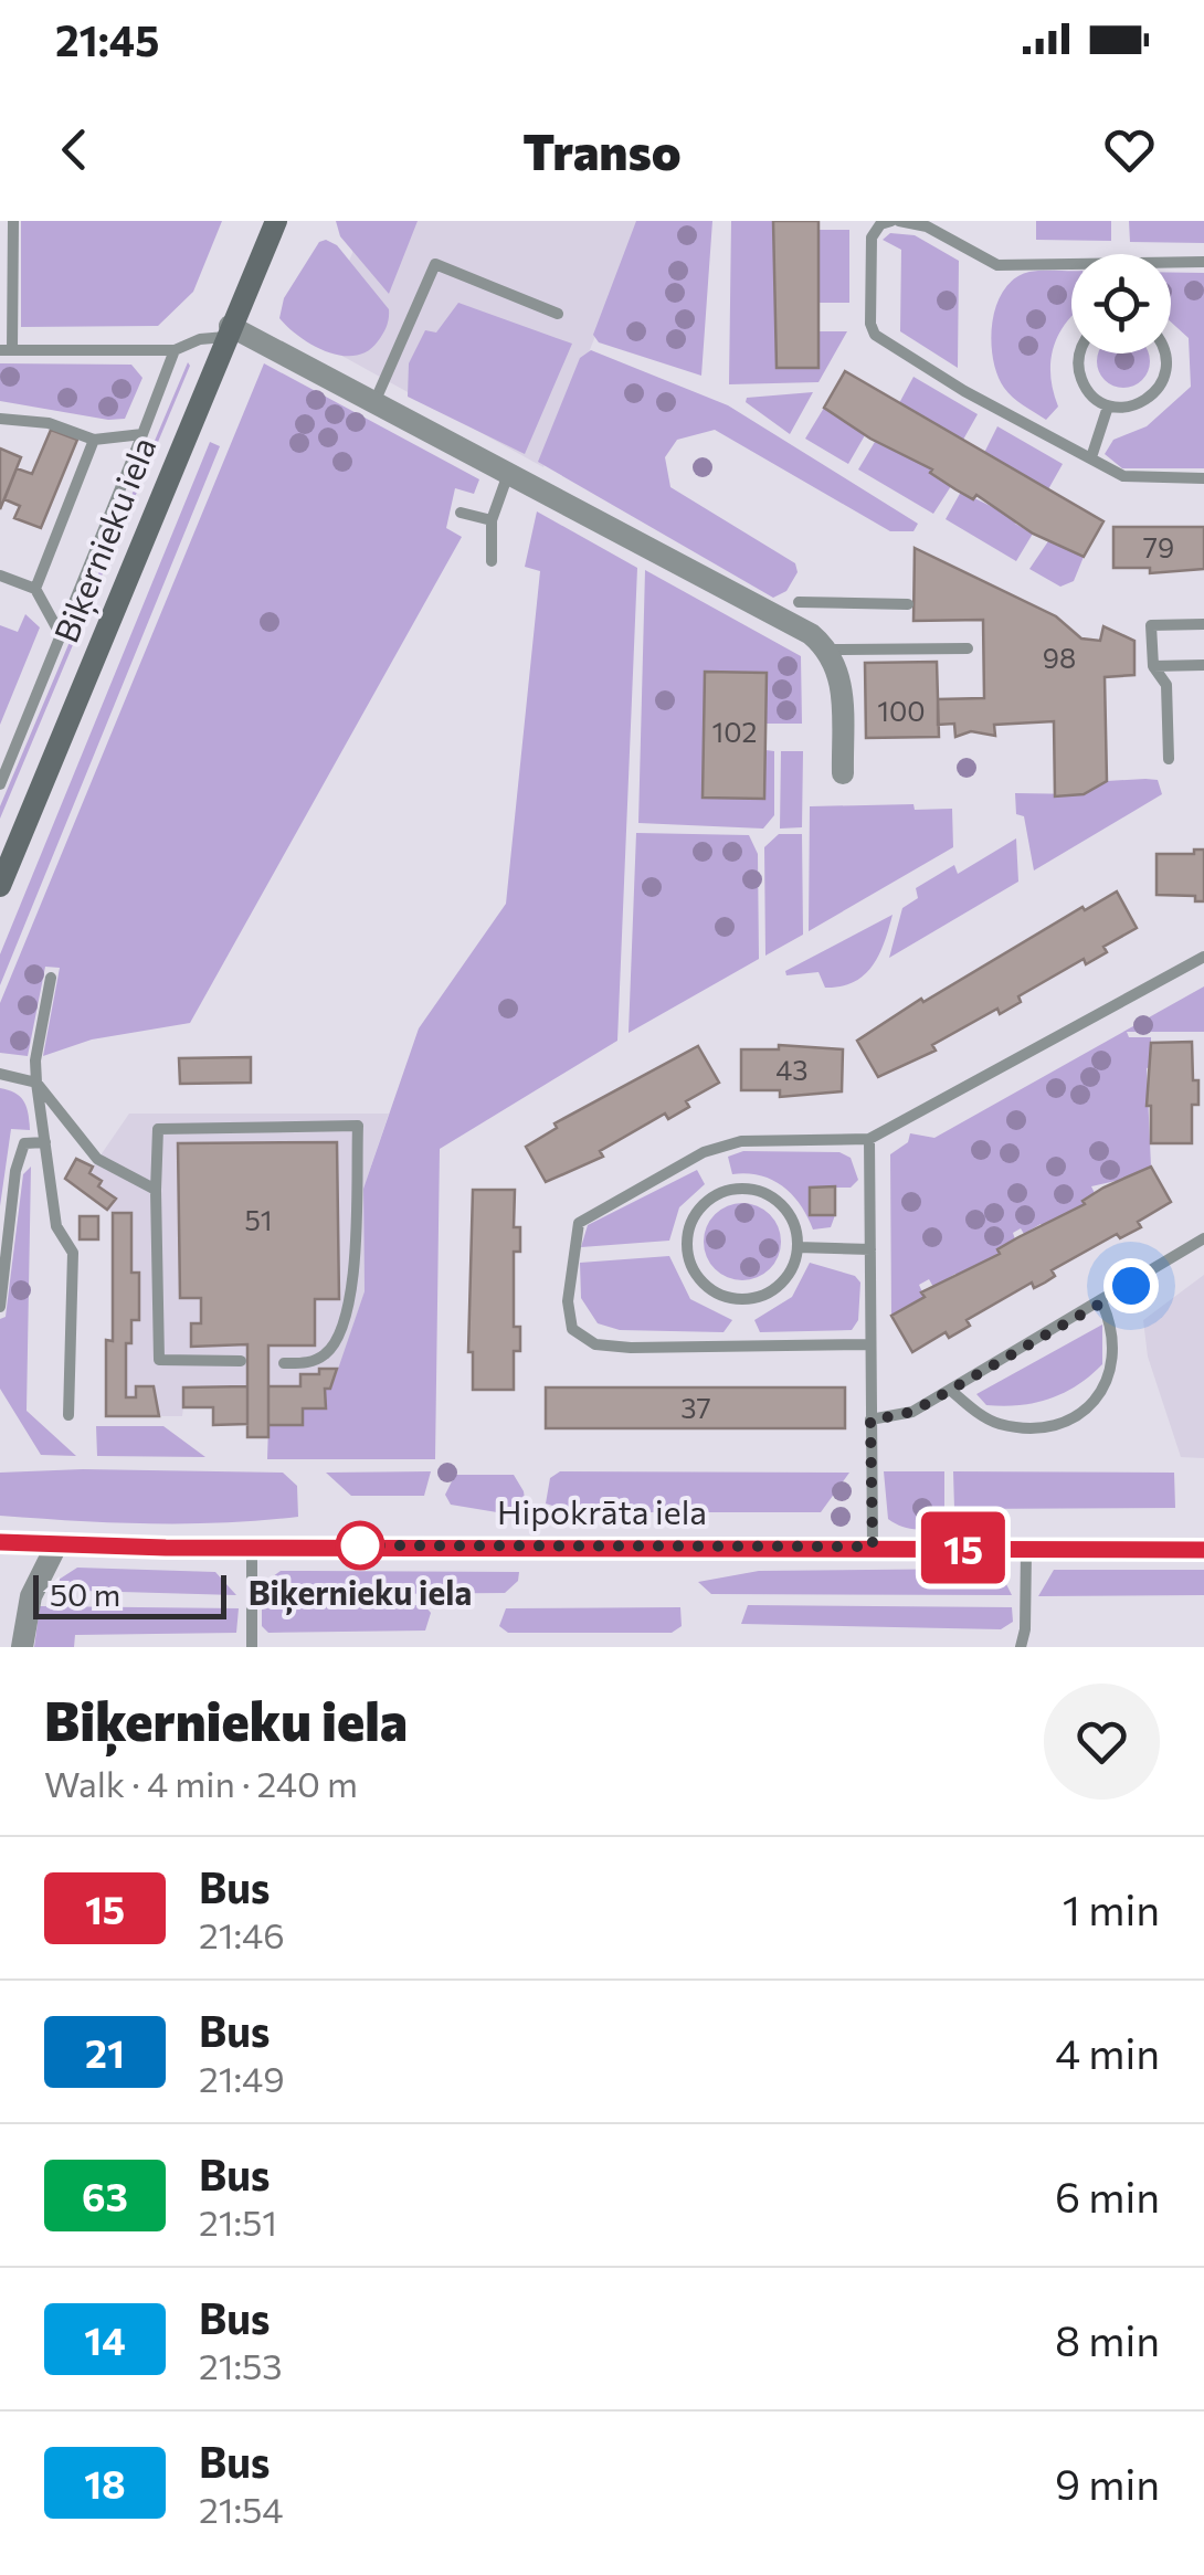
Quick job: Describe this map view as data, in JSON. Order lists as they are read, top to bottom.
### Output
{
  "streets": {
    "street": ["Biķernieku iela", "Hipokrāta iela"]
  },
  "places": ["Biķernieku iela"],
  "lines": ["bus line 15"],
  "house_numbers": [
    "79",
    "98",
    "100",
    "102",
    "43",
    "51",
    "37"
  ],
  "scale_bar": "50 m",
  "page": {
    "status": "21:45",
    "header": "Transo",
    "on_map": "15",
    "scale": "50 m",
    "heading": ["Biķernieku iela", "Walk · 4 min · 240 m"],
    "list": [
      {
        "mark": "15",
        "name": "Bus",
        "note": "21:46",
        "value": "1 min"
      },
      {
        "mark": "21",
        "name": "Bus",
        "note": "21:49",
        "value": "4 min"
      },
      {
        "mark": "63",
        "name": "Bus",
        "note": "21:51",
        "value": "6 min"
      },
      {
        "mark": "14",
        "name": "Bus",
        "note": "21:53",
        "value": "8 min"
      },
      {
        "mark": "18",
        "name": "Bus",
        "note": "21:54",
        "value": "9 min"
      }
    ]
  }
}
